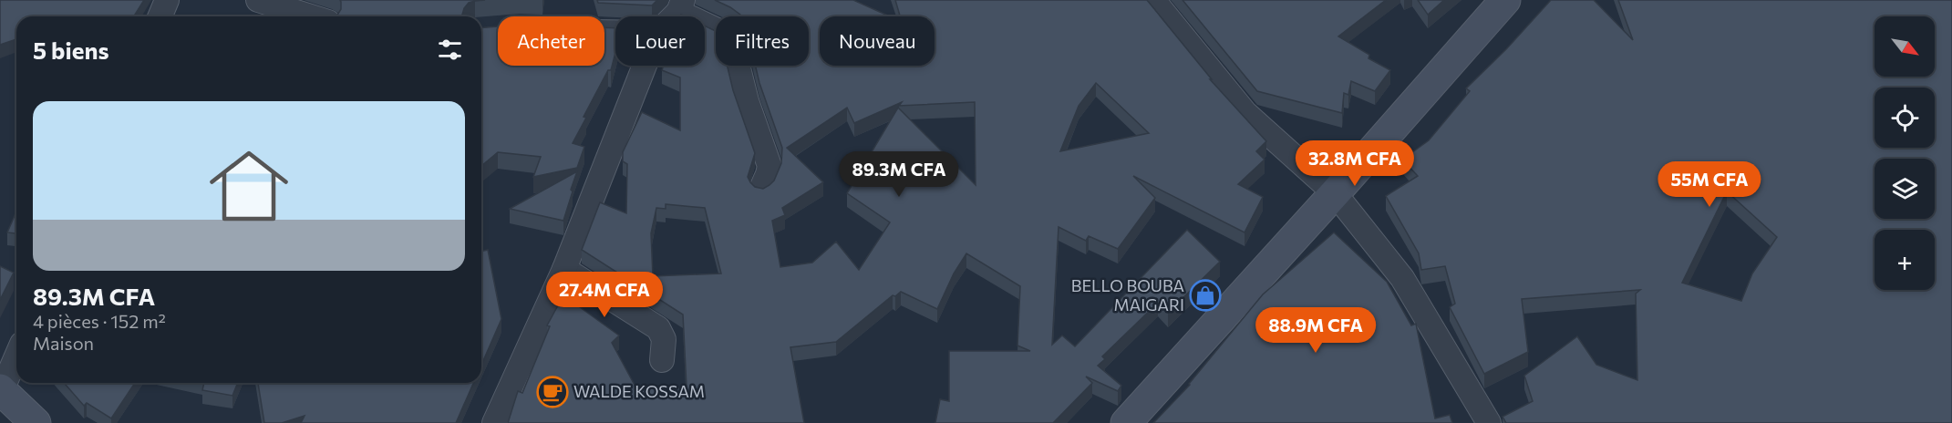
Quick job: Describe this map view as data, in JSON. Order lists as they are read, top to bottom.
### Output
{
  "places": {
    "shop": ["BELLO BOUBA MAIGARI"],
    "cafe": ["WALDE KOSSAM"]
  },
  "north": "bottom right",
  "page": {
    "map_buttons": "+",
    "chip": [
      "Acheter",
      "Louer",
      "Filtres",
      "Nouveau"
    ],
    "heading": "5 biens",
    "list": [
      {
        "name": "89.3M CFA",
        "note": "4 pièces · 152 m² · Maison"
      }
    ],
    "price": [
      "32.8M CFA",
      "89.3M CFA",
      "55M CFA",
      "27.4M CFA",
      "88.9M CFA"
    ]
  }
}
